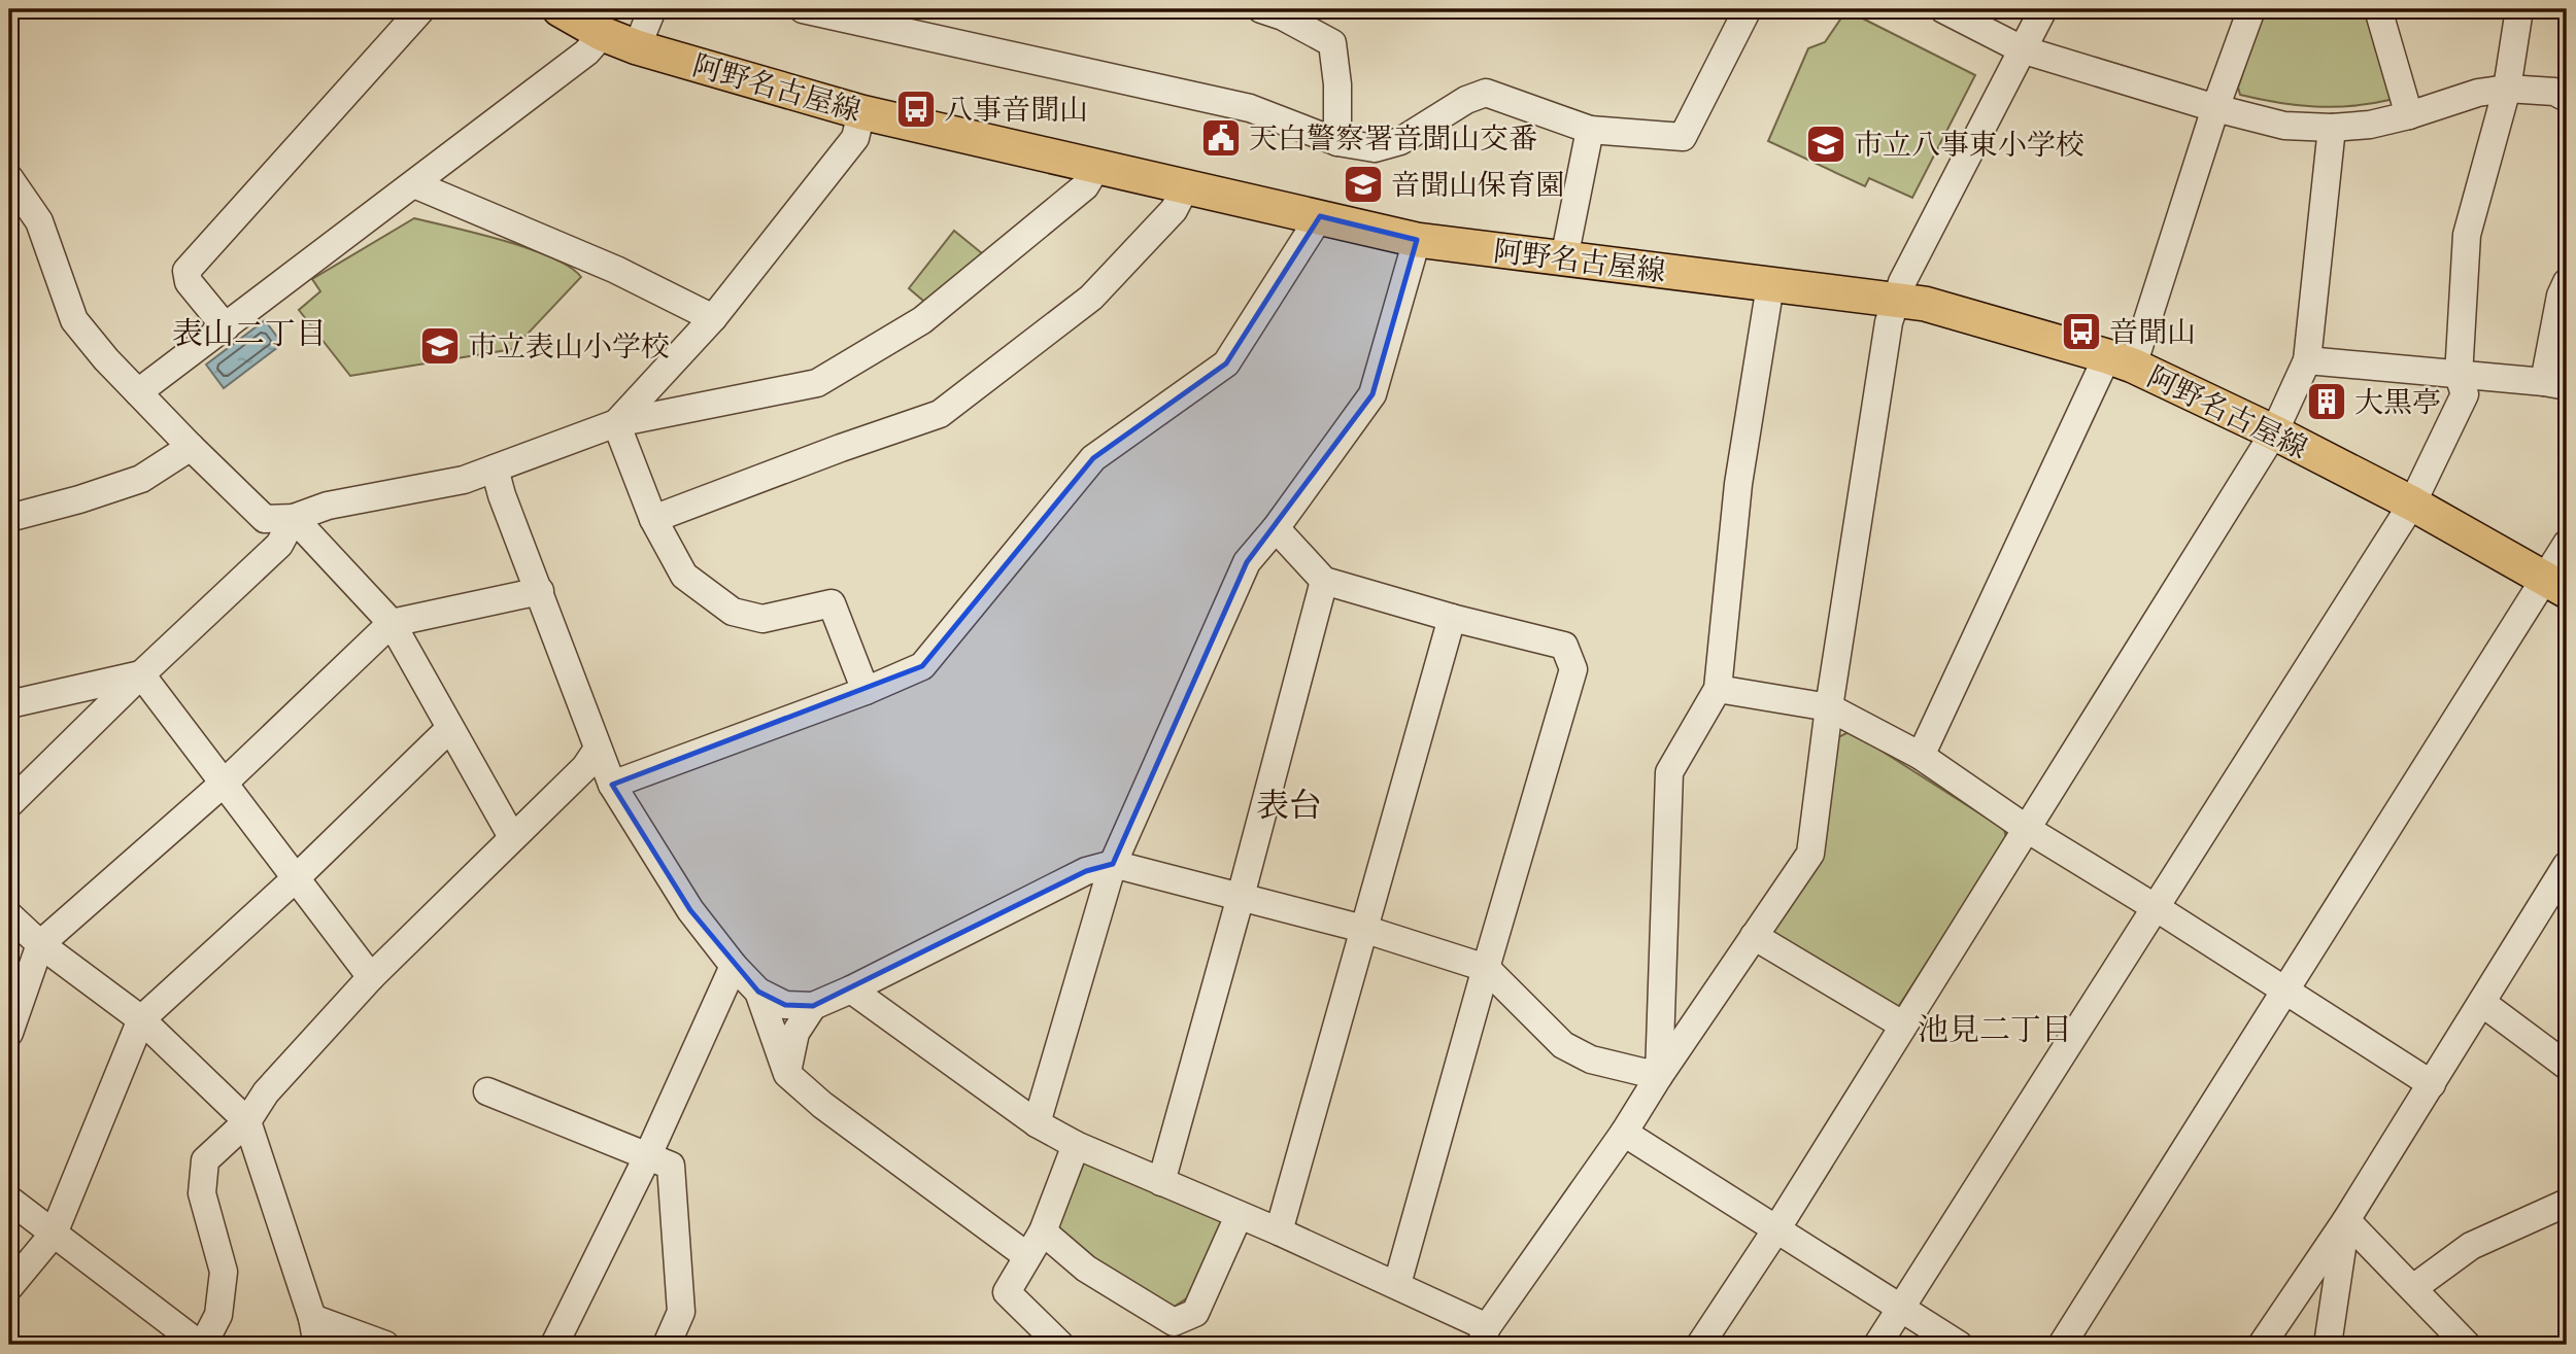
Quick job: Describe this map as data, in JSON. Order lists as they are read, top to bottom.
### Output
{
  "streets": {
    "main road": ["阿野名古屋線"]
  },
  "districts": ["表山二丁目", "表台", "池見二丁目"],
  "places": {
    "bus stop": ["八事音聞山", "音聞山"],
    "public building": ["天白警察署音聞山交番"],
    "school or university": ["市立八事東小学校", "音聞山保育園", "市立表山小学校"],
    "building": ["大黒亭"]
  }
}
